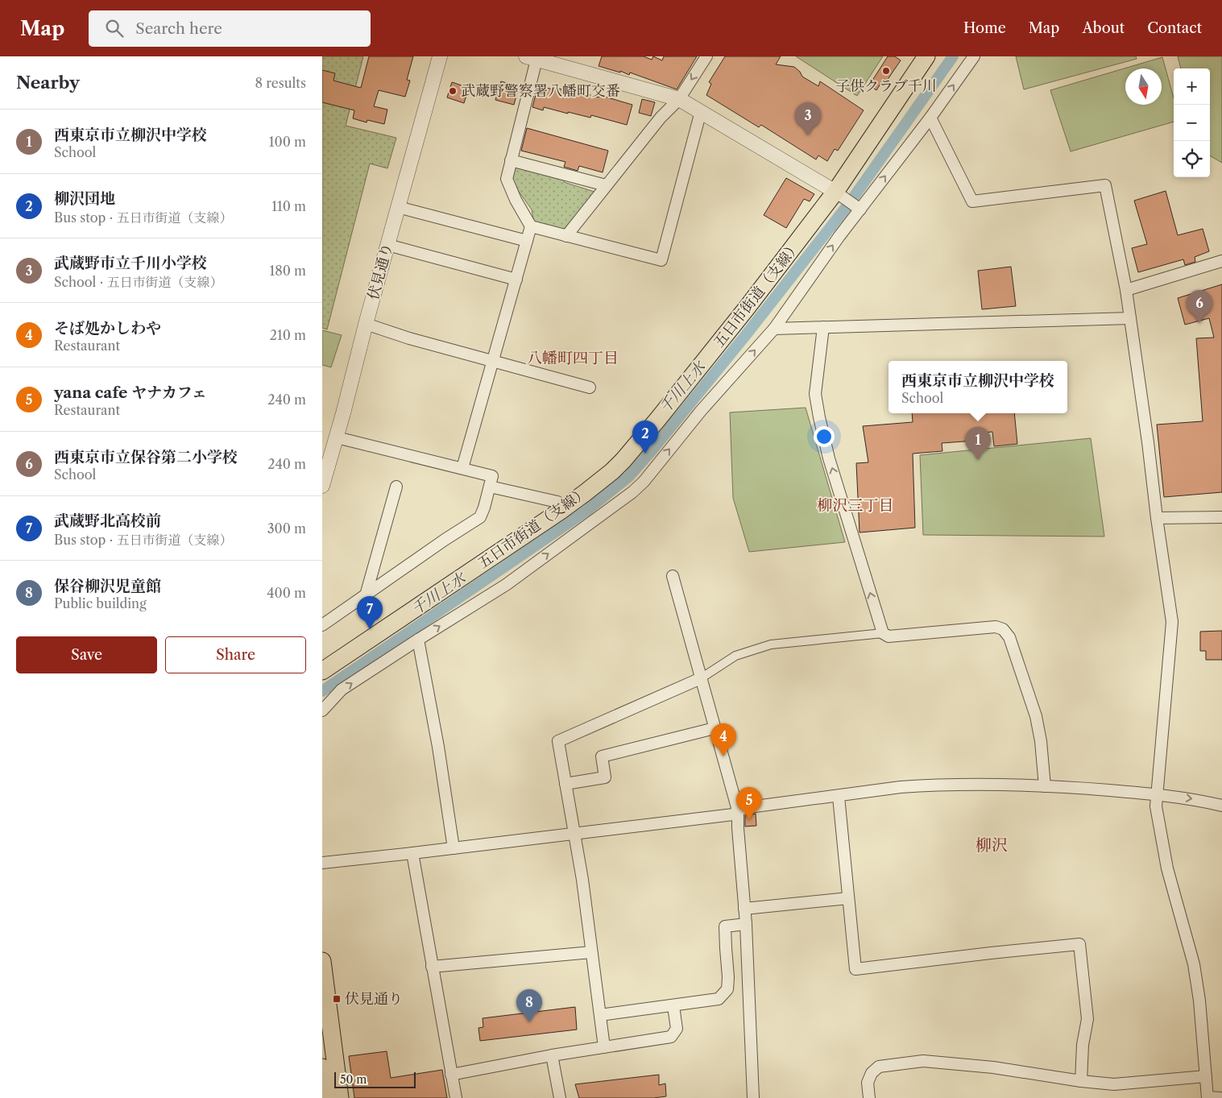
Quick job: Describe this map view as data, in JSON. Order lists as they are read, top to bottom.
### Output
{
  "streets": {
    "main road": ["五日市街道（支線）"],
    "street": ["伏見通り"]
  },
  "districts": ["八幡町四丁目", "柳沢三丁目", "柳沢"],
  "water": ["千川上水"],
  "places": {
    "other": ["子供クラブ千川", "武蔵野警察署八幡町交番"],
    "transit": ["伏見通り"]
  },
  "scale_bar": "50 m",
  "north": "bottom",
  "page": {
    "header": "Map",
    "search": "Search here",
    "nav": [
      "Home",
      "Map",
      "About",
      "Contact"
    ],
    "heading": ["Nearby", "8 results"],
    "map_buttons": ["+", "−"],
    "pins": [
      "3",
      "6",
      "2",
      "1",
      "7",
      "4",
      "5",
      "8"
    ],
    "list": [
      {
        "mark": "1",
        "name": "西東京市立柳沢中学校",
        "note": "School",
        "value": "100 m"
      },
      {
        "mark": "2",
        "name": "柳沢団地",
        "note": "Bus stop · 五日市街道（支線）",
        "value": "110 m"
      },
      {
        "mark": "3",
        "name": "武蔵野市立千川小学校",
        "note": "School · 五日市街道（支線）",
        "value": "180 m"
      },
      {
        "mark": "4",
        "name": "そば処かしわや",
        "note": "Restaurant",
        "value": "210 m"
      },
      {
        "mark": "5",
        "name": "yana cafe ヤナカフェ",
        "note": "Restaurant",
        "value": "240 m"
      },
      {
        "mark": "6",
        "name": "西東京市立保谷第二小学校",
        "note": "School",
        "value": "240 m"
      },
      {
        "mark": "7",
        "name": "武蔵野北高校前",
        "note": "Bus stop · 五日市街道（支線）",
        "value": "300 m"
      },
      {
        "mark": "8",
        "name": "保谷柳沢児童館",
        "note": "Public building",
        "value": "400 m"
      }
    ],
    "popup": ["西東京市立柳沢中学校", "School"],
    "buttons": ["Save", "Share"],
    "scale": "50 m"
  }
}
